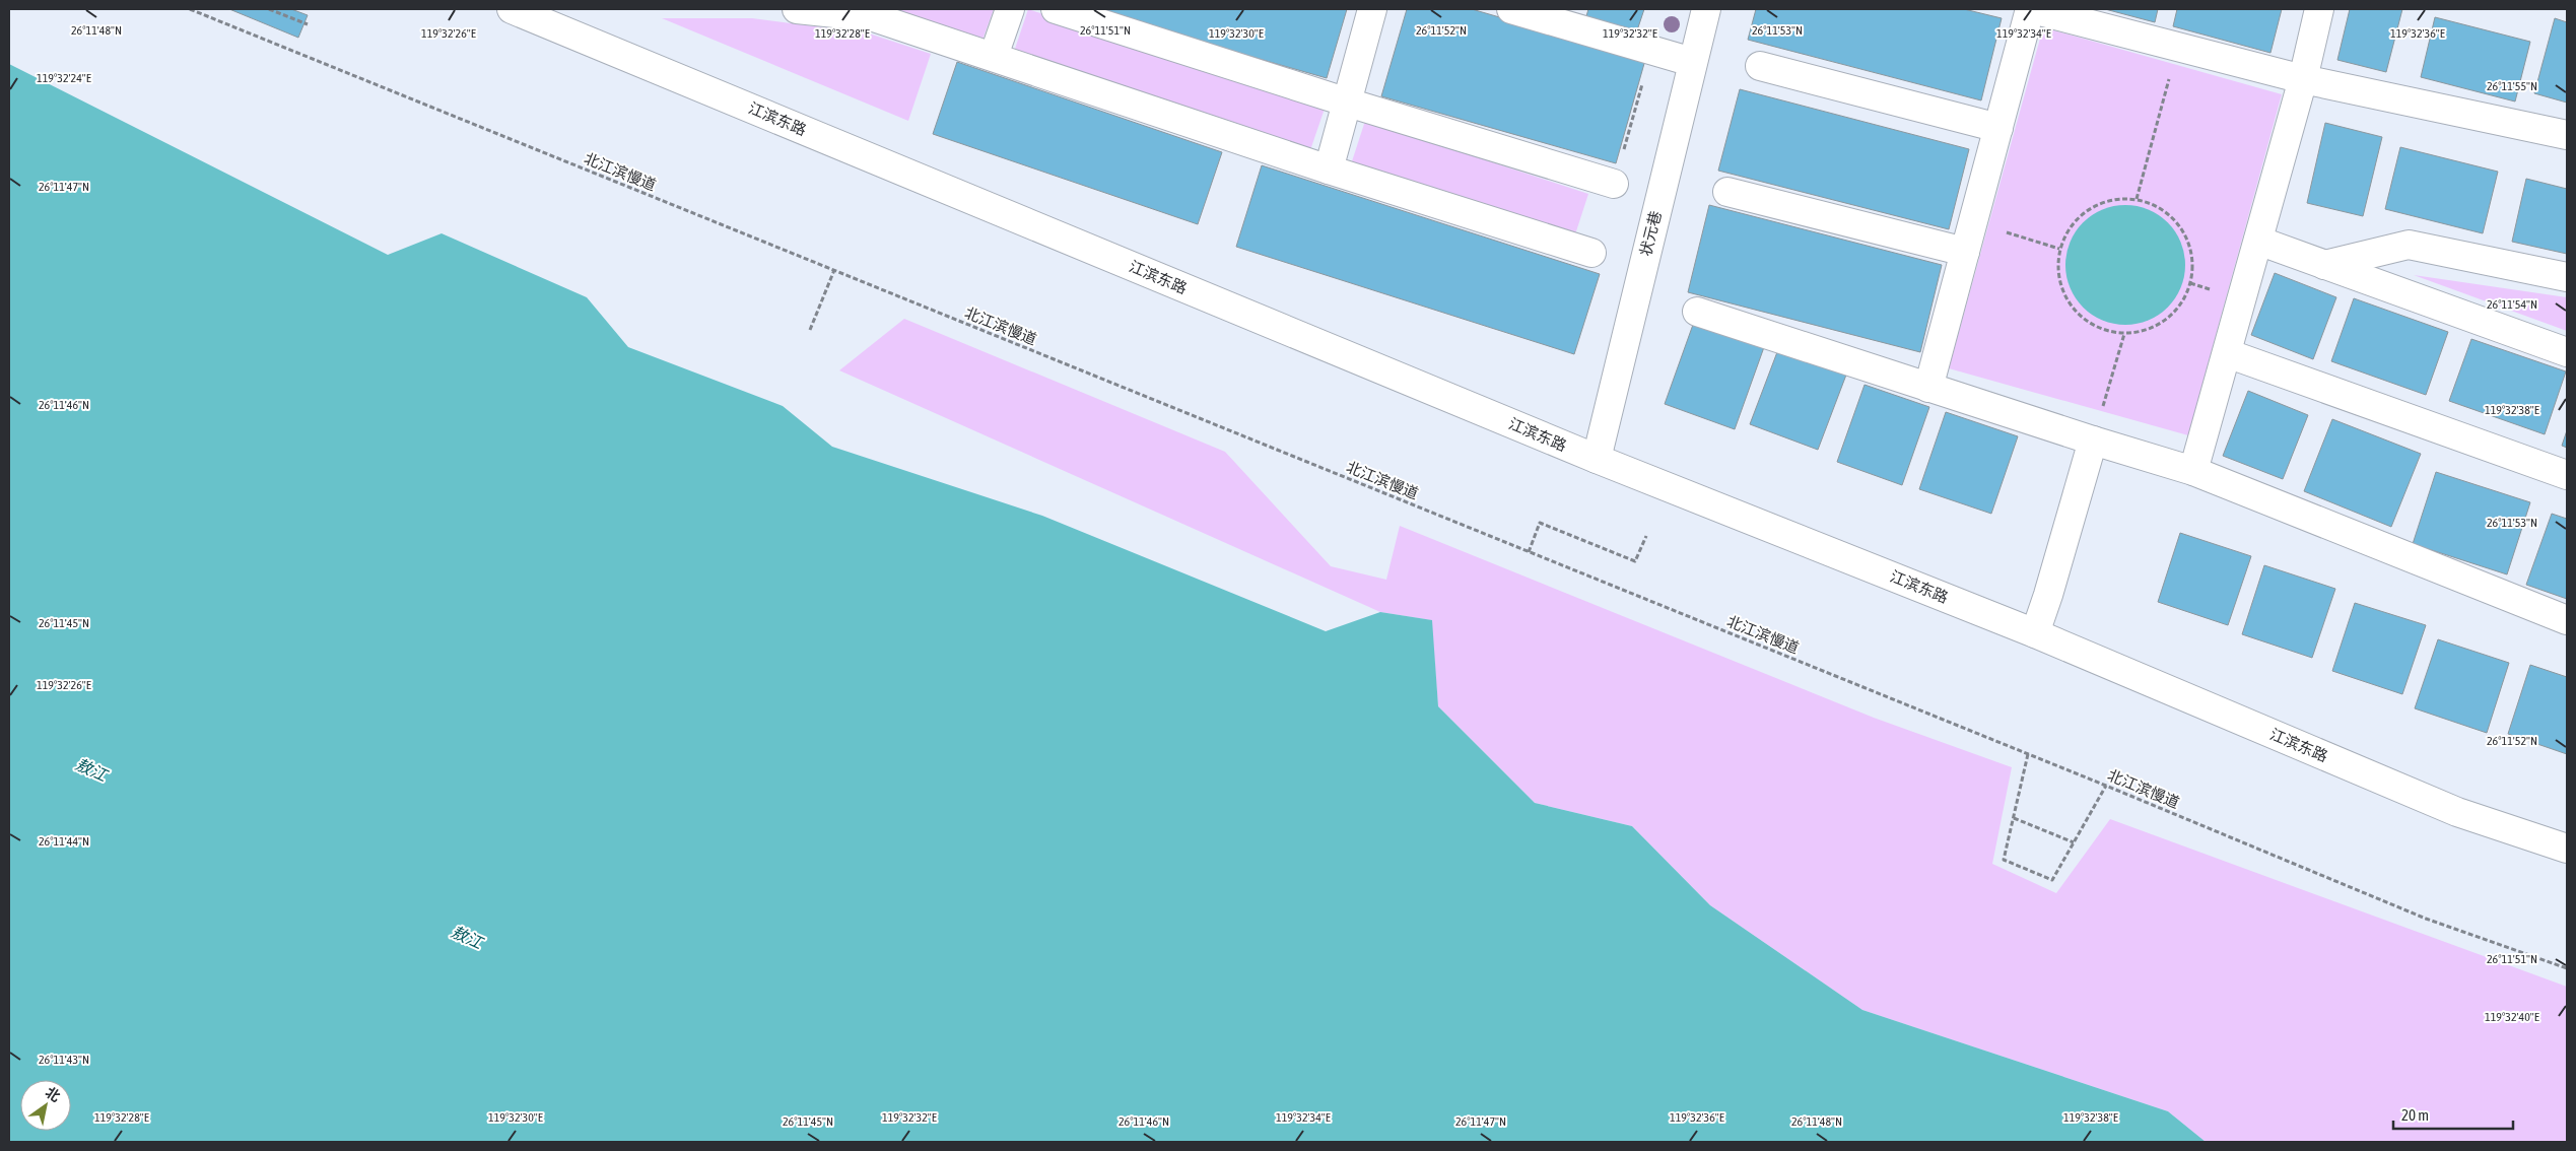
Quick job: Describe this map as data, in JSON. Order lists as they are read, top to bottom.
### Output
{
  "streets": {
    "street": ["江滨东路", "状元巷"],
    "path": ["北江滨慢道"]
  },
  "crossings": [
    ["江滨东路", "状元巷"]
  ],
  "water": ["敖江"],
  "scale_bar": "20 m",
  "north": "top right",
  "coordinates": [
    "26°11'48\"N",
    "26°11'51\"N",
    "26°11'52\"N",
    "26°11'53\"N",
    "119°32'26\"E",
    "119°32'28\"E",
    "119°32'30\"E",
    "119°32'32\"E",
    "119°32'34\"E",
    "119°32'36\"E",
    "119°32'24\"E",
    "26°11'55\"N",
    "26°11'47\"N",
    "26°11'54\"N",
    "26°11'46\"N",
    "119°32'38\"E",
    "26°11'45\"N",
    "26°11'44\"N",
    "119°32'40\"E",
    "26°11'43\"N"
  ]
}
